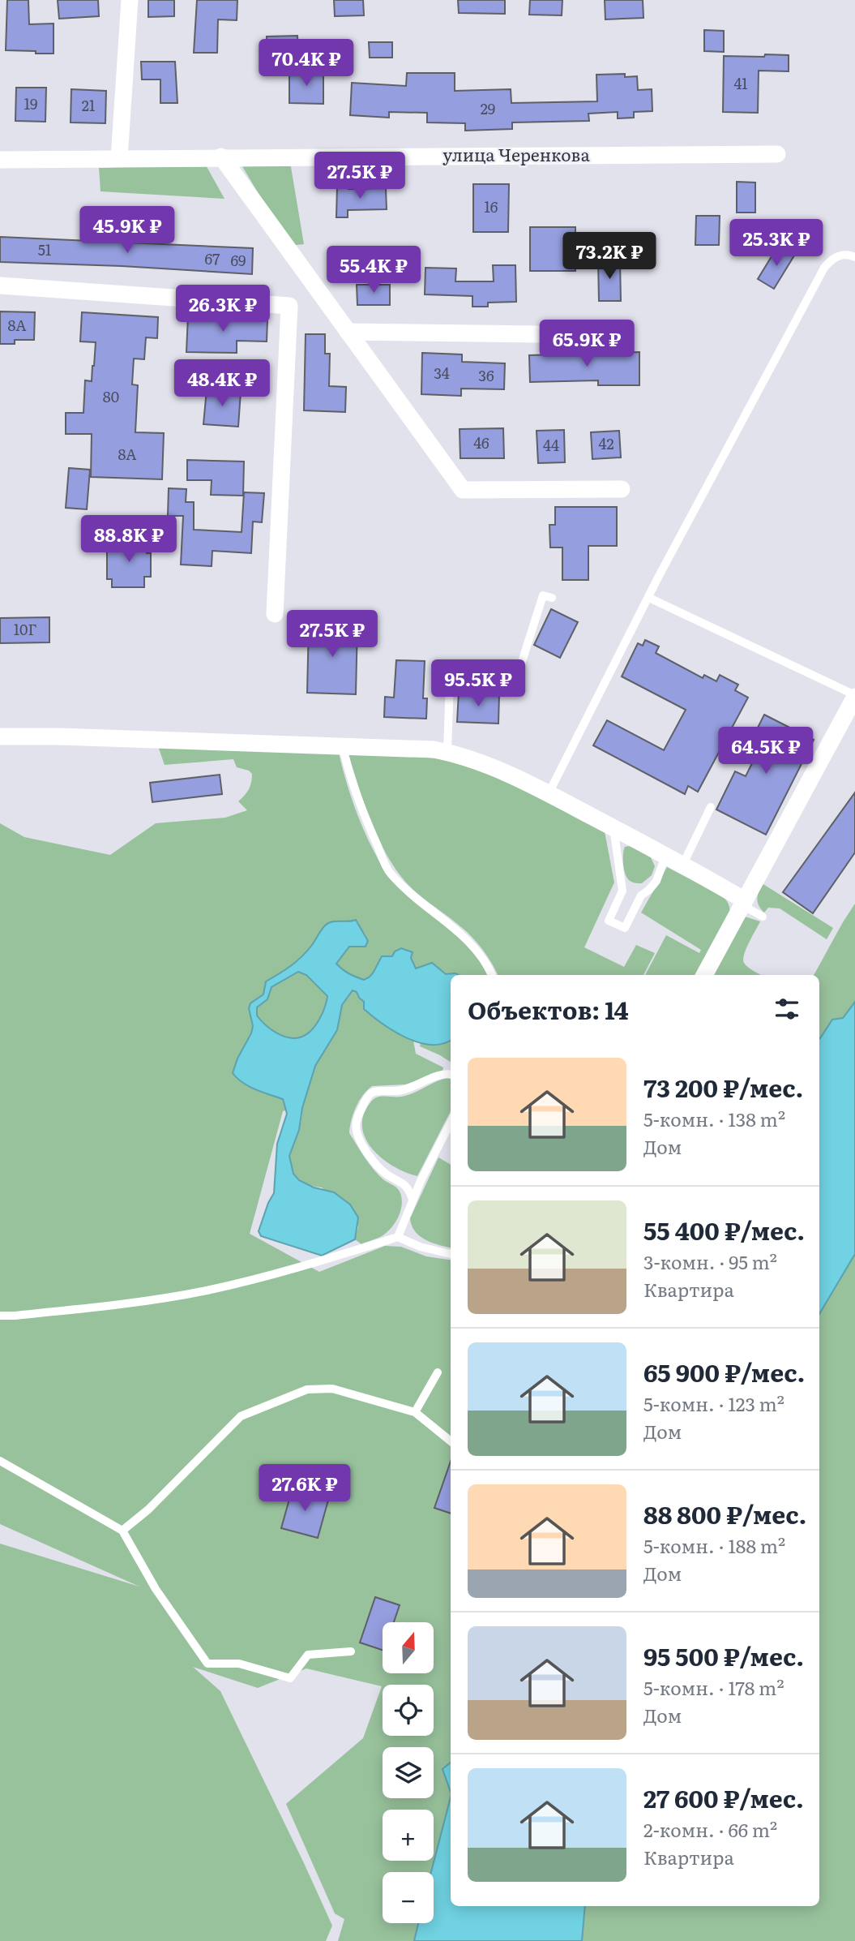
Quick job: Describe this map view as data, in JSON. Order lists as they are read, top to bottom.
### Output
{
  "streets": {
    "street": ["улица Черенкова"]
  },
  "house_numbers": [
    "41",
    "19",
    "21",
    "29",
    "16",
    "51",
    "67",
    "69",
    "8А",
    "34",
    "36",
    "80",
    "46",
    "42",
    "44",
    "8А",
    "10Г"
  ],
  "north": "top",
  "page": {
    "price": [
      "70.4K ₽",
      "27.5K ₽",
      "45.9K ₽",
      "25.3K ₽",
      "73.2K ₽",
      "55.4K ₽",
      "26.3K ₽",
      "65.9K ₽",
      "48.4K ₽",
      "88.8K ₽",
      "27.5K ₽",
      "95.5K ₽",
      "64.5K ₽",
      "27.6K ₽"
    ],
    "heading": "Объектов: 14",
    "list": [
      {
        "name": "73 200 ₽/мес.",
        "note": "5-комн. · 138 m² · Дом"
      },
      {
        "name": "55 400 ₽/мес.",
        "note": "3-комн. · 95 m² · Квартира"
      },
      {
        "name": "65 900 ₽/мес.",
        "note": "5-комн. · 123 m² · Дом"
      },
      {
        "name": "88 800 ₽/мес.",
        "note": "5-комн. · 188 m² · Дом"
      },
      {
        "name": "95 500 ₽/мес.",
        "note": "5-комн. · 178 m² · Дом"
      },
      {
        "name": "27 600 ₽/мес.",
        "note": "2-комн. · 66 m² · Квартира"
      }
    ],
    "map_buttons": ["+", "−"]
  }
}
